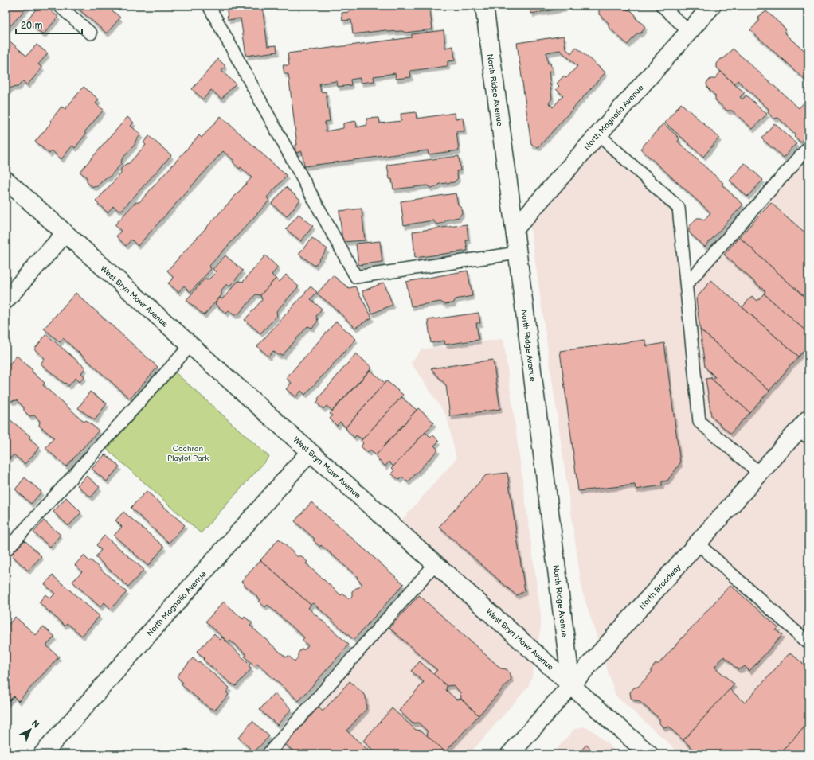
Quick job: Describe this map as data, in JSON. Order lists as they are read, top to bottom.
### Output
{
  "streets": {
    "street": [
      "North Ridge Avenue",
      "North Magnolia Avenue",
      "West Bryn Mawr Avenue",
      "North Broadway"
    ]
  },
  "crossings": [
    ["North Ridge Avenue", "North Magnolia Avenue"],
    ["North Ridge Avenue", "West Bryn Mawr Avenue"],
    ["North Ridge Avenue", "North Broadway"],
    ["North Magnolia Avenue", "West Bryn Mawr Avenue"],
    ["West Bryn Mawr Avenue", "North Broadway"]
  ],
  "parks": ["Cochran Playlot Park"],
  "scale_bar": "20 m",
  "north": "top right"
}
